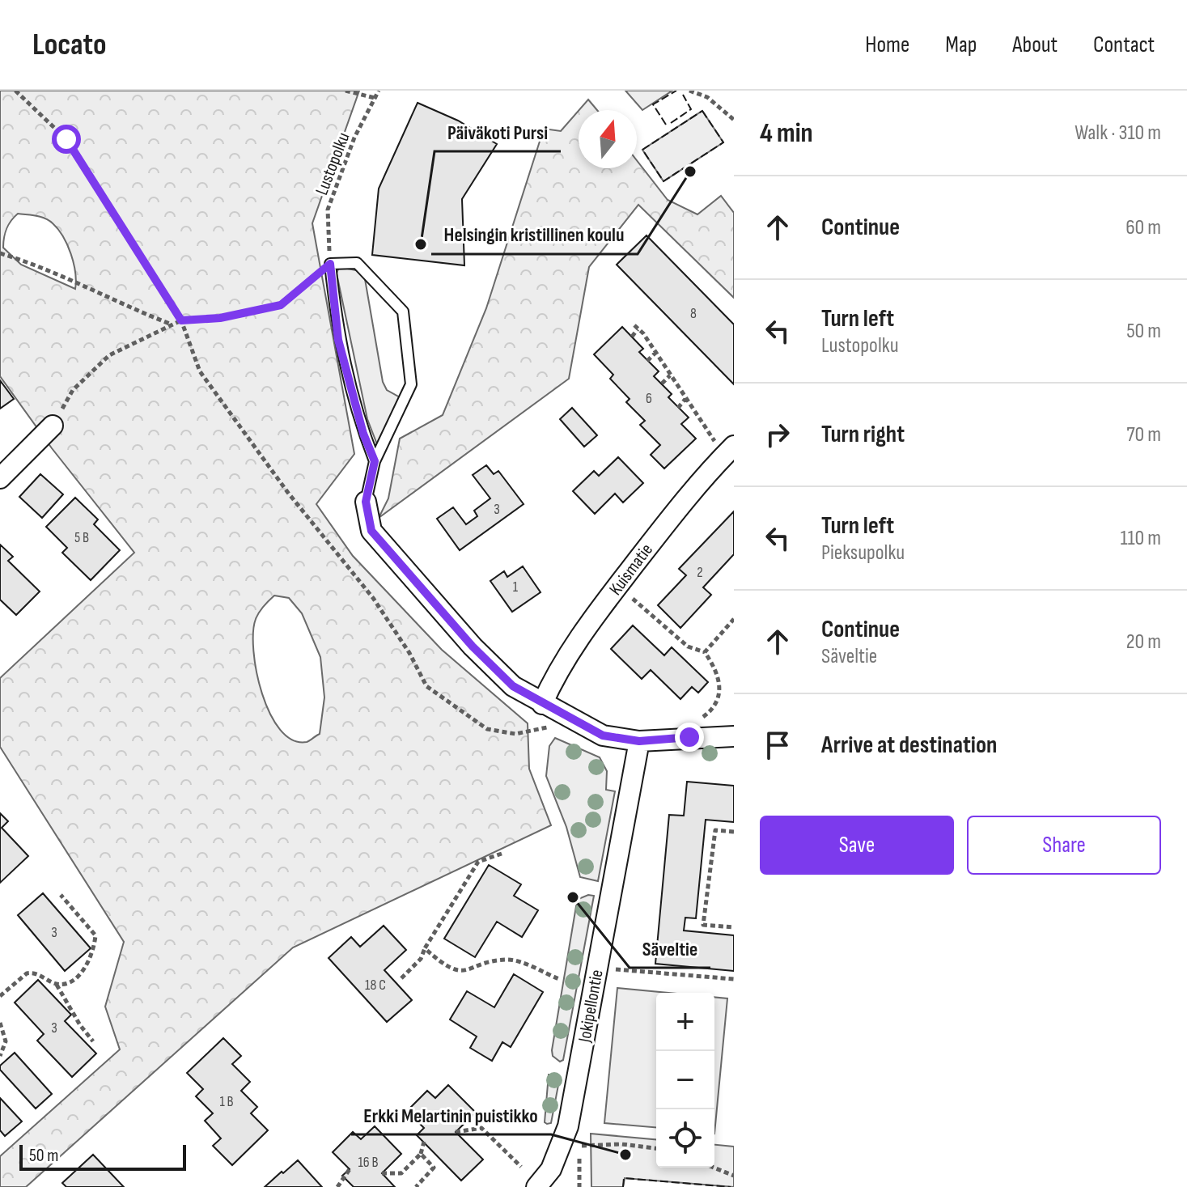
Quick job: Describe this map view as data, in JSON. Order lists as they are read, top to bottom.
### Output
{
  "streets": {
    "street": ["Kuismatie", "Jokipellontie"],
    "path": ["Lustopolku"]
  },
  "places": [
    "Helsingin kristillinen koulu",
    "Päiväkoti Pursi",
    "Säveltie",
    "Erkki Melartinin puistikko"
  ],
  "house_numbers": [
    "8",
    "6",
    "3",
    "5 B",
    "2",
    "1",
    "3",
    "18 C",
    "3",
    "1 B",
    "16 B"
  ],
  "scale_bar": "50 m",
  "north": "top",
  "page": {
    "header": "Locato",
    "nav": [
      "Home",
      "Map",
      "About",
      "Contact"
    ],
    "heading": ["4 min", "Walk · 310 m"],
    "list": [
      ["Continue", "60 m"],
      ["Turn left", "Lustopolku", "50 m"],
      ["Turn right", "70 m"],
      ["Turn left", "Pieksupolku", "110 m"],
      ["Continue", "Säveltie", "20 m"],
      "Arrive at destination"
    ],
    "buttons": ["Save", "Share"],
    "map_buttons": ["+", "−"],
    "scale": "50 m"
  }
}
